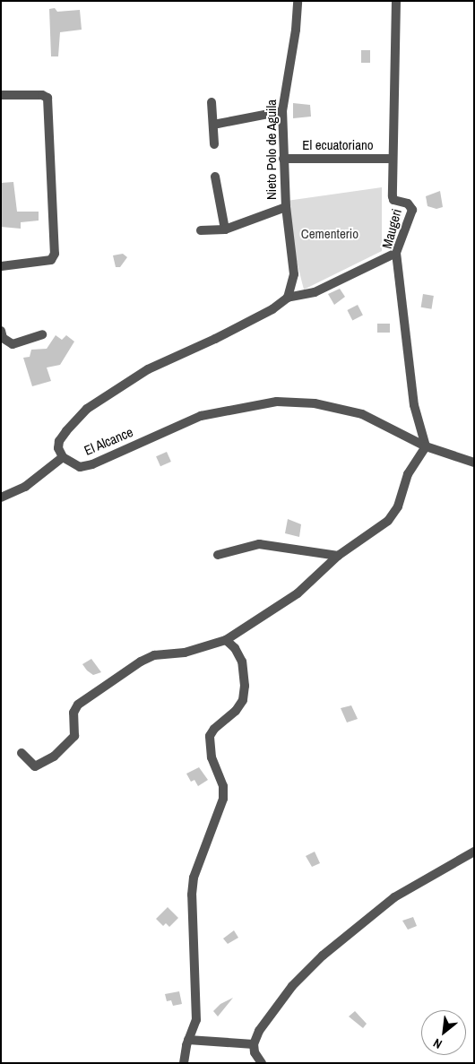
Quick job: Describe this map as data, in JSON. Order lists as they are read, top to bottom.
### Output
{
  "streets": {
    "street": [
      "El ecuatoriano",
      "Nieto Polo de Aguila",
      "Maugeri",
      "El Alcance"
    ]
  },
  "crossings": [
    ["El ecuatoriano", "Nieto Polo de Aguila"],
    ["El ecuatoriano", "Maugeri"],
    ["Nieto Polo de Aguila", "El Alcance"],
    ["Maugeri", "El Alcance"]
  ],
  "parks": ["Cementerio"],
  "north": "bottom left"
}
